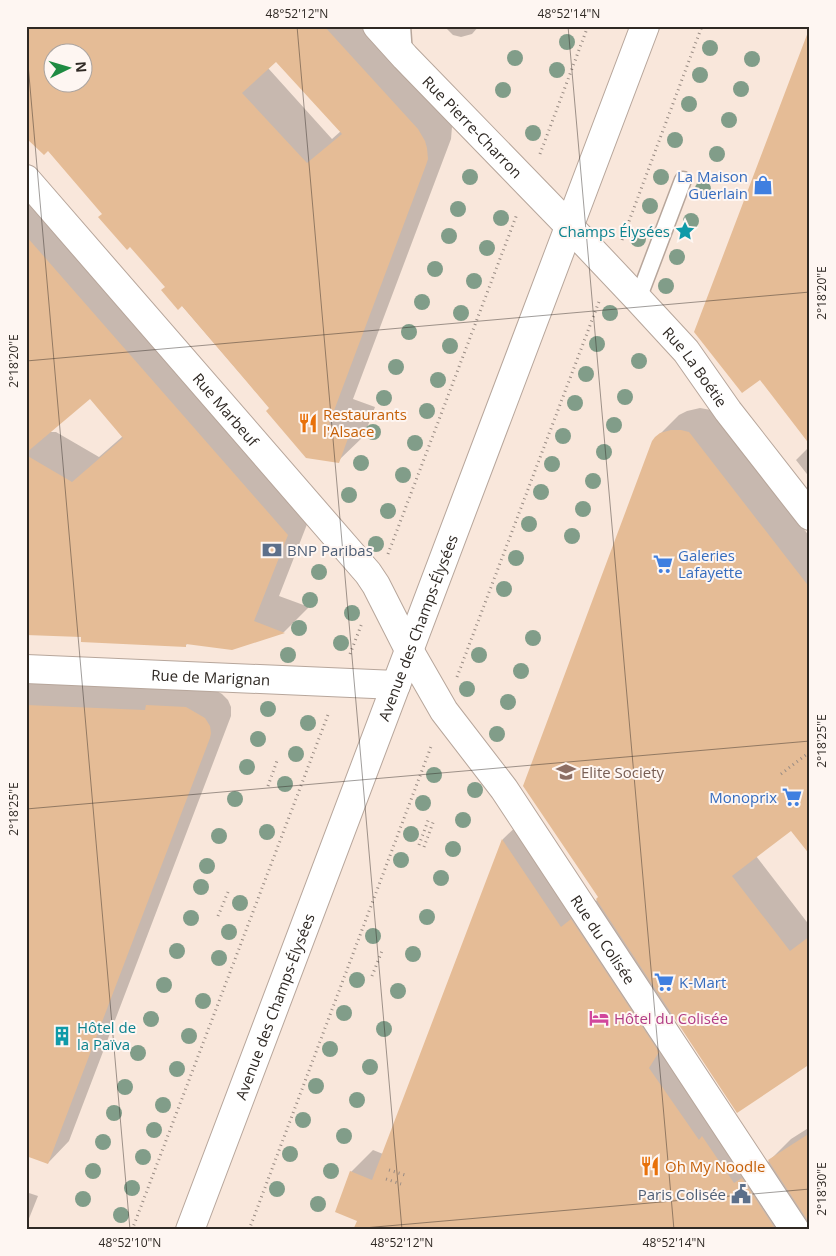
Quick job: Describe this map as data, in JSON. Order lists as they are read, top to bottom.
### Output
{
  "streets": {
    "street": [
      "Rue Pierre-Charron",
      "Rue La Boétie",
      "Rue Marbeuf",
      "Avenue des Champs-Élysées",
      "Rue de Marignan",
      "Rue du Colisée"
    ]
  },
  "crossings": [
    ["Rue Pierre-Charron", "Rue La Boétie"],
    ["Rue Pierre-Charron", "Avenue des Champs-Élysées"],
    ["Rue La Boétie", "Avenue des Champs-Élysées"],
    ["Rue Marbeuf", "Avenue des Champs-Élysées"],
    ["Rue Marbeuf", "Rue du Colisée"],
    ["Avenue des Champs-Élysées", "Rue de Marignan"],
    ["Avenue des Champs-Élysées", "Rue du Colisée"]
  ],
  "places": {
    "shop": ["La Maison Guerlain"],
    "place": ["Champs Élysées"],
    "restaurant": ["Restaurants l'Alsace", "Oh My Noodle"],
    "bank": ["BNP Paribas"],
    "supermarket": ["Galeries Lafayette", "Monoprix", "K-Mart"],
    "school or university": ["Elite Society"],
    "hotel": ["Hôtel du Colisée"],
    "building": ["Hôtel de la Païva"],
    "public building": ["Paris Colisée"]
  },
  "north": "right",
  "coordinates": [
    "48°52'12\"N",
    "48°52'14\"N",
    "2°18'20\"E",
    "2°18'25\"E",
    "2°18'30\"E",
    "48°52'10\"N"
  ]
}
